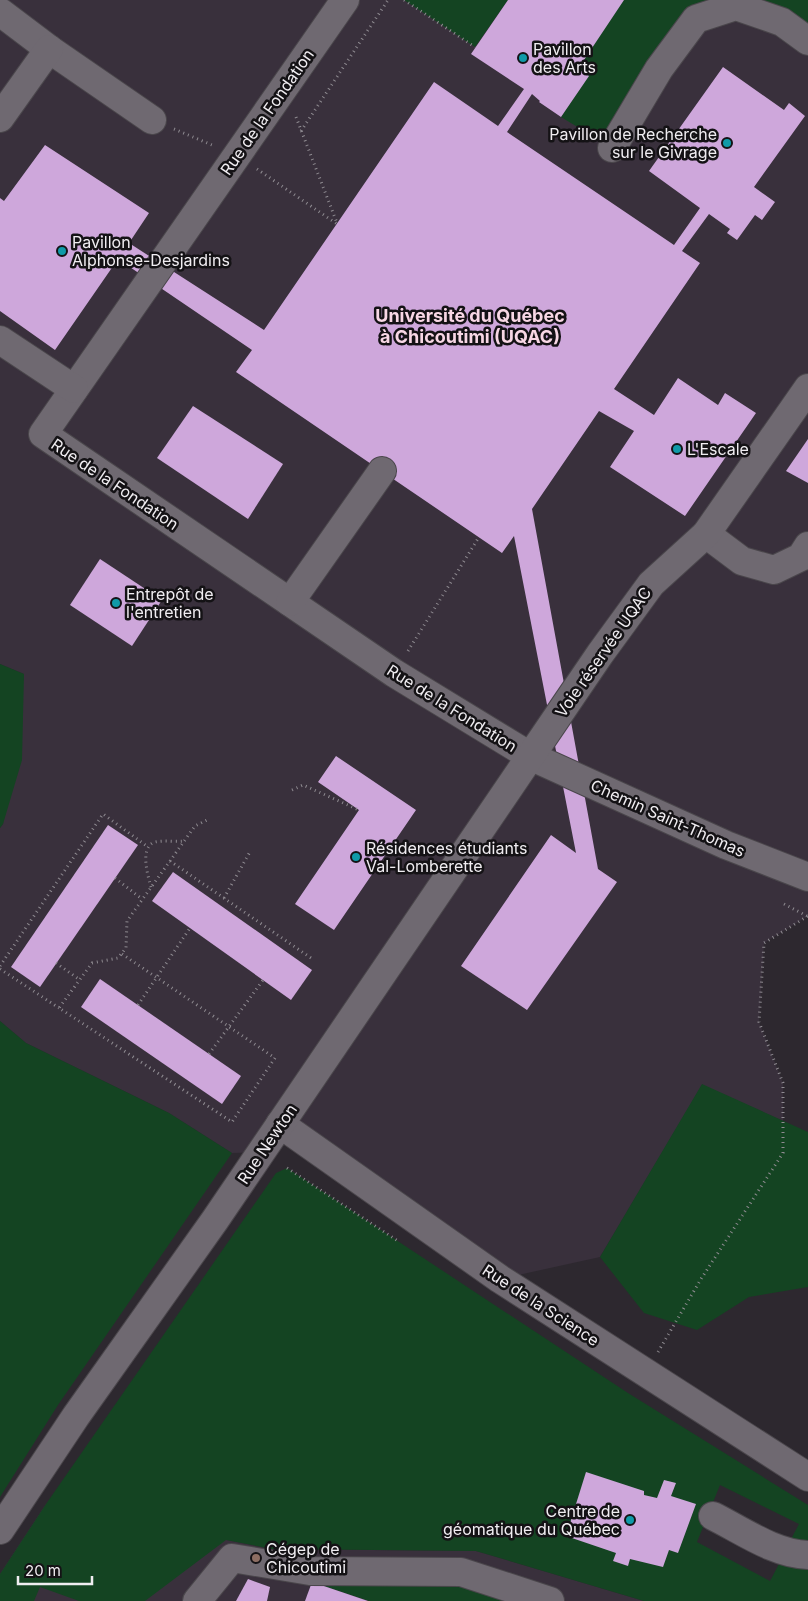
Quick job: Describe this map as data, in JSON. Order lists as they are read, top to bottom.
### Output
{
  "streets": {
    "street": [
      "Rue de la Fondation",
      "Voie réservée UQAC",
      "Chemin Saint-Thomas",
      "Rue Newton",
      "Rue de la Science"
    ]
  },
  "crossings": [
    ["Rue de la Fondation", "Voie réservée UQAC"],
    ["Rue de la Fondation", "Chemin Saint-Thomas"],
    ["Rue de la Fondation", "Rue Newton"],
    ["Voie réservée UQAC", "Chemin Saint-Thomas"],
    ["Voie réservée UQAC", "Rue Newton"],
    ["Chemin Saint-Thomas", "Rue Newton"],
    ["Rue Newton", "Rue de la Science"]
  ],
  "districts": ["Université du Québec à Chicoutimi (UQAC)"],
  "places": [
    "Pavillon des Arts",
    "Pavillon de Recherche sur le Givrage",
    "Pavillon Alphonse-Desjardins",
    "L'Escale",
    "Entrepôt de l'entretien",
    "Résidences étudiants Val-Lomberette",
    "Centre de géomatique du Québec",
    "Cégep de Chicoutimi"
  ],
  "scale_bar": "20 m"
}
